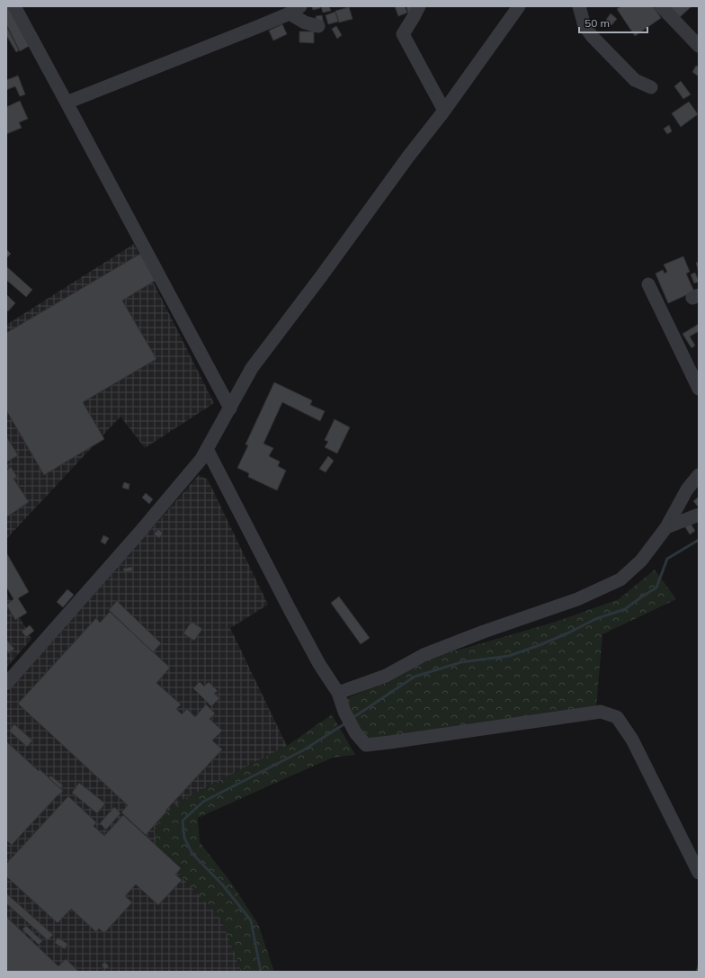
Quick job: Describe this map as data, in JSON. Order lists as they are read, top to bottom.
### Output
{
  "scale_bar": "50 m"
}
